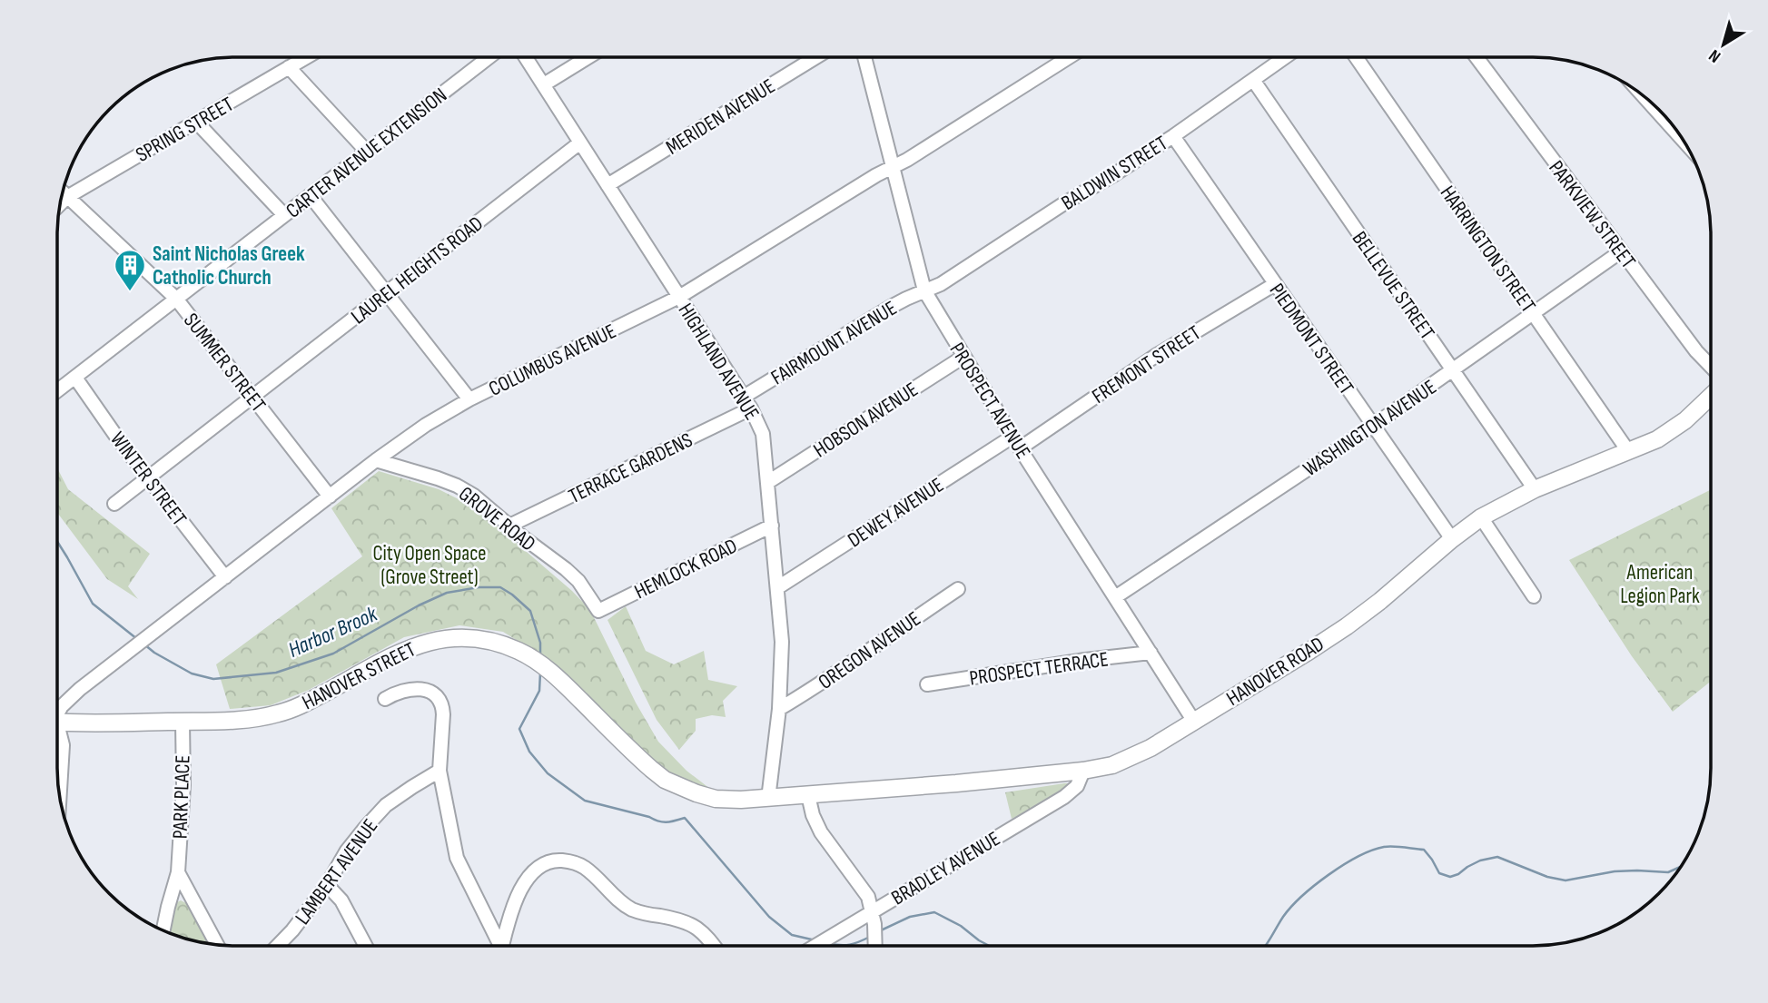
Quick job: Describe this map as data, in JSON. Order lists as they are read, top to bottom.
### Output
{
  "streets": {
    "main road": ["HANOVER ROAD", "HANOVER STREET"],
    "street": [
      "MERIDEN AVENUE",
      "SPRING STREET",
      "CARTER AVENUE EXTENSION",
      "BALDWIN STREET",
      "PARKVIEW STREET",
      "HARRINGTON STREET",
      "LAUREL HEIGHTS ROAD",
      "BELLEVUE STREET",
      "PIEDMONT STREET",
      "FAIRMOUNT AVENUE",
      "COLUMBUS AVENUE",
      "HIGHLAND AVENUE",
      "SUMMER STREET",
      "FREMONT STREET",
      "PROSPECT AVENUE",
      "HOBSON AVENUE",
      "WASHINGTON AVENUE",
      "TERRACE GARDENS",
      "WINTER STREET",
      "DEWEY AVENUE",
      "GROVE ROAD",
      "HEMLOCK ROAD",
      "OREGON AVENUE",
      "PROSPECT TERRACE",
      "PARK PLACE",
      "BRADLEY AVENUE",
      "LAMBERT AVENUE"
    ]
  },
  "crossings": [
    ["MERIDEN AVENUE", "HIGHLAND AVENUE"],
    ["SPRING STREET", "SUMMER STREET"],
    ["CARTER AVENUE EXTENSION", "SUMMER STREET"],
    ["CARTER AVENUE EXTENSION", "WINTER STREET"],
    ["BALDWIN STREET", "BELLEVUE STREET"],
    ["BALDWIN STREET", "PIEDMONT STREET"],
    ["BALDWIN STREET", "FAIRMOUNT AVENUE"],
    ["BALDWIN STREET", "PROSPECT AVENUE"],
    ["PARKVIEW STREET", "WASHINGTON AVENUE"],
    ["HARRINGTON STREET", "WASHINGTON AVENUE"],
    ["HARRINGTON STREET", "HANOVER ROAD"],
    ["LAUREL HEIGHTS ROAD", "HIGHLAND AVENUE"],
    ["LAUREL HEIGHTS ROAD", "SUMMER STREET"],
    ["LAUREL HEIGHTS ROAD", "WINTER STREET"],
    ["BELLEVUE STREET", "WASHINGTON AVENUE"],
    ["BELLEVUE STREET", "HANOVER ROAD"],
    ["PIEDMONT STREET", "FREMONT STREET"],
    ["PIEDMONT STREET", "WASHINGTON AVENUE"],
    ["PIEDMONT STREET", "HANOVER ROAD"],
    ["FAIRMOUNT AVENUE", "HIGHLAND AVENUE"],
    ["FAIRMOUNT AVENUE", "PROSPECT AVENUE"],
    ["COLUMBUS AVENUE", "HIGHLAND AVENUE"],
    ["COLUMBUS AVENUE", "SUMMER STREET"],
    ["COLUMBUS AVENUE", "PROSPECT AVENUE"],
    ["COLUMBUS AVENUE", "WINTER STREET"],
    ["COLUMBUS AVENUE", "GROVE ROAD"],
    ["HIGHLAND AVENUE", "HOBSON AVENUE"],
    ["HIGHLAND AVENUE", "TERRACE GARDENS"],
    ["HIGHLAND AVENUE", "DEWEY AVENUE"],
    ["HIGHLAND AVENUE", "HEMLOCK ROAD"],
    ["HIGHLAND AVENUE", "OREGON AVENUE"],
    ["HIGHLAND AVENUE", "HANOVER ROAD"],
    ["HIGHLAND AVENUE", "HANOVER STREET"],
    ["FREMONT STREET", "PROSPECT AVENUE"],
    ["FREMONT STREET", "DEWEY AVENUE"],
    ["PROSPECT AVENUE", "HOBSON AVENUE"],
    ["PROSPECT AVENUE", "WASHINGTON AVENUE"],
    ["PROSPECT AVENUE", "DEWEY AVENUE"],
    ["PROSPECT AVENUE", "PROSPECT TERRACE"],
    ["PROSPECT AVENUE", "HANOVER ROAD"],
    ["TERRACE GARDENS", "GROVE ROAD"],
    ["GROVE ROAD", "HEMLOCK ROAD"],
    ["HANOVER ROAD", "HANOVER STREET"],
    ["HANOVER ROAD", "BRADLEY AVENUE"],
    ["HANOVER STREET", "PARK PLACE"]
  ],
  "water": ["Harbor Brook"],
  "parks": ["City Open Space (Grove Street)", "American Legion Park"],
  "places": {
    "building": ["Saint Nicholas Greek Catholic Church"]
  },
  "north": "bottom left"
}
